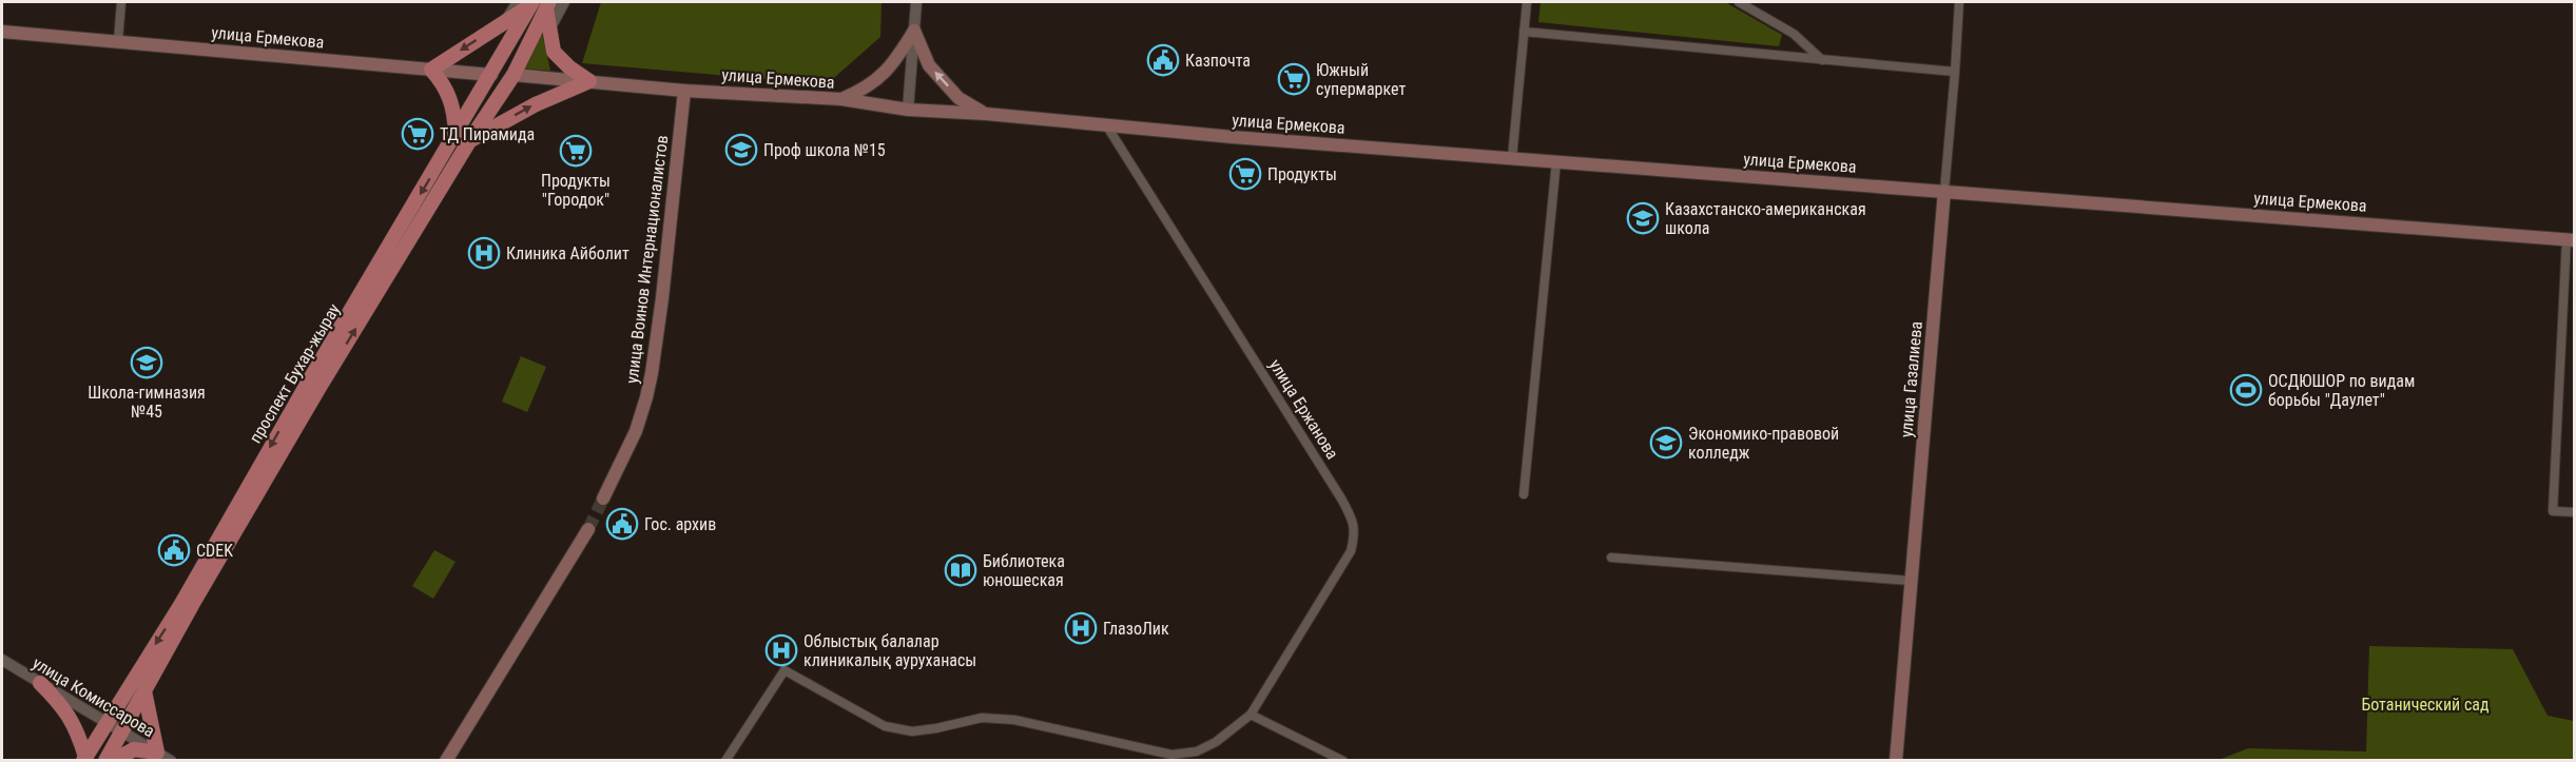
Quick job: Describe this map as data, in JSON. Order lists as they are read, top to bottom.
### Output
{
  "streets": {
    "main road": [
      "улица Ермекова",
      "улица Воинов Интернационалистов",
      "проспект Бухар-жырау",
      "улица Газалиева"
    ],
    "street": ["улица Ержанова", "улица Комиссарова"]
  },
  "crossings": [
    ["улица Ермекова", "улица Воинов Интернационалистов"],
    ["улица Ермекова", "проспект Бухар-жырау"],
    ["улица Ермекова", "улица Газалиева"],
    ["улица Ермекова", "улица Ержанова"],
    ["проспект Бухар-жырау", "улица Комиссарова"]
  ],
  "parks": ["Ботанический сад"],
  "places": {
    "public building": ["Казпочта", "Гос. архив", "CDEK"],
    "supermarket": [
      "Южный супермаркет",
      "ТД Пирамида",
      "Продукты \"Городок\"",
      "Продукты"
    ],
    "school or university": [
      "Проф школа №15",
      "Казахстанско-американская школа",
      "Школа-гимназия №45",
      "Экономико-правовой колледж"
    ],
    "hospital": ["Клиника Айболит", "ГлазоЛик", "Облыстық балалар клиникалық ауруханасы"],
    "sports": ["ОСДЮШОР по видам борьбы \"Даулет\""],
    "library": ["Библиотека юношеская"]
  }
}
